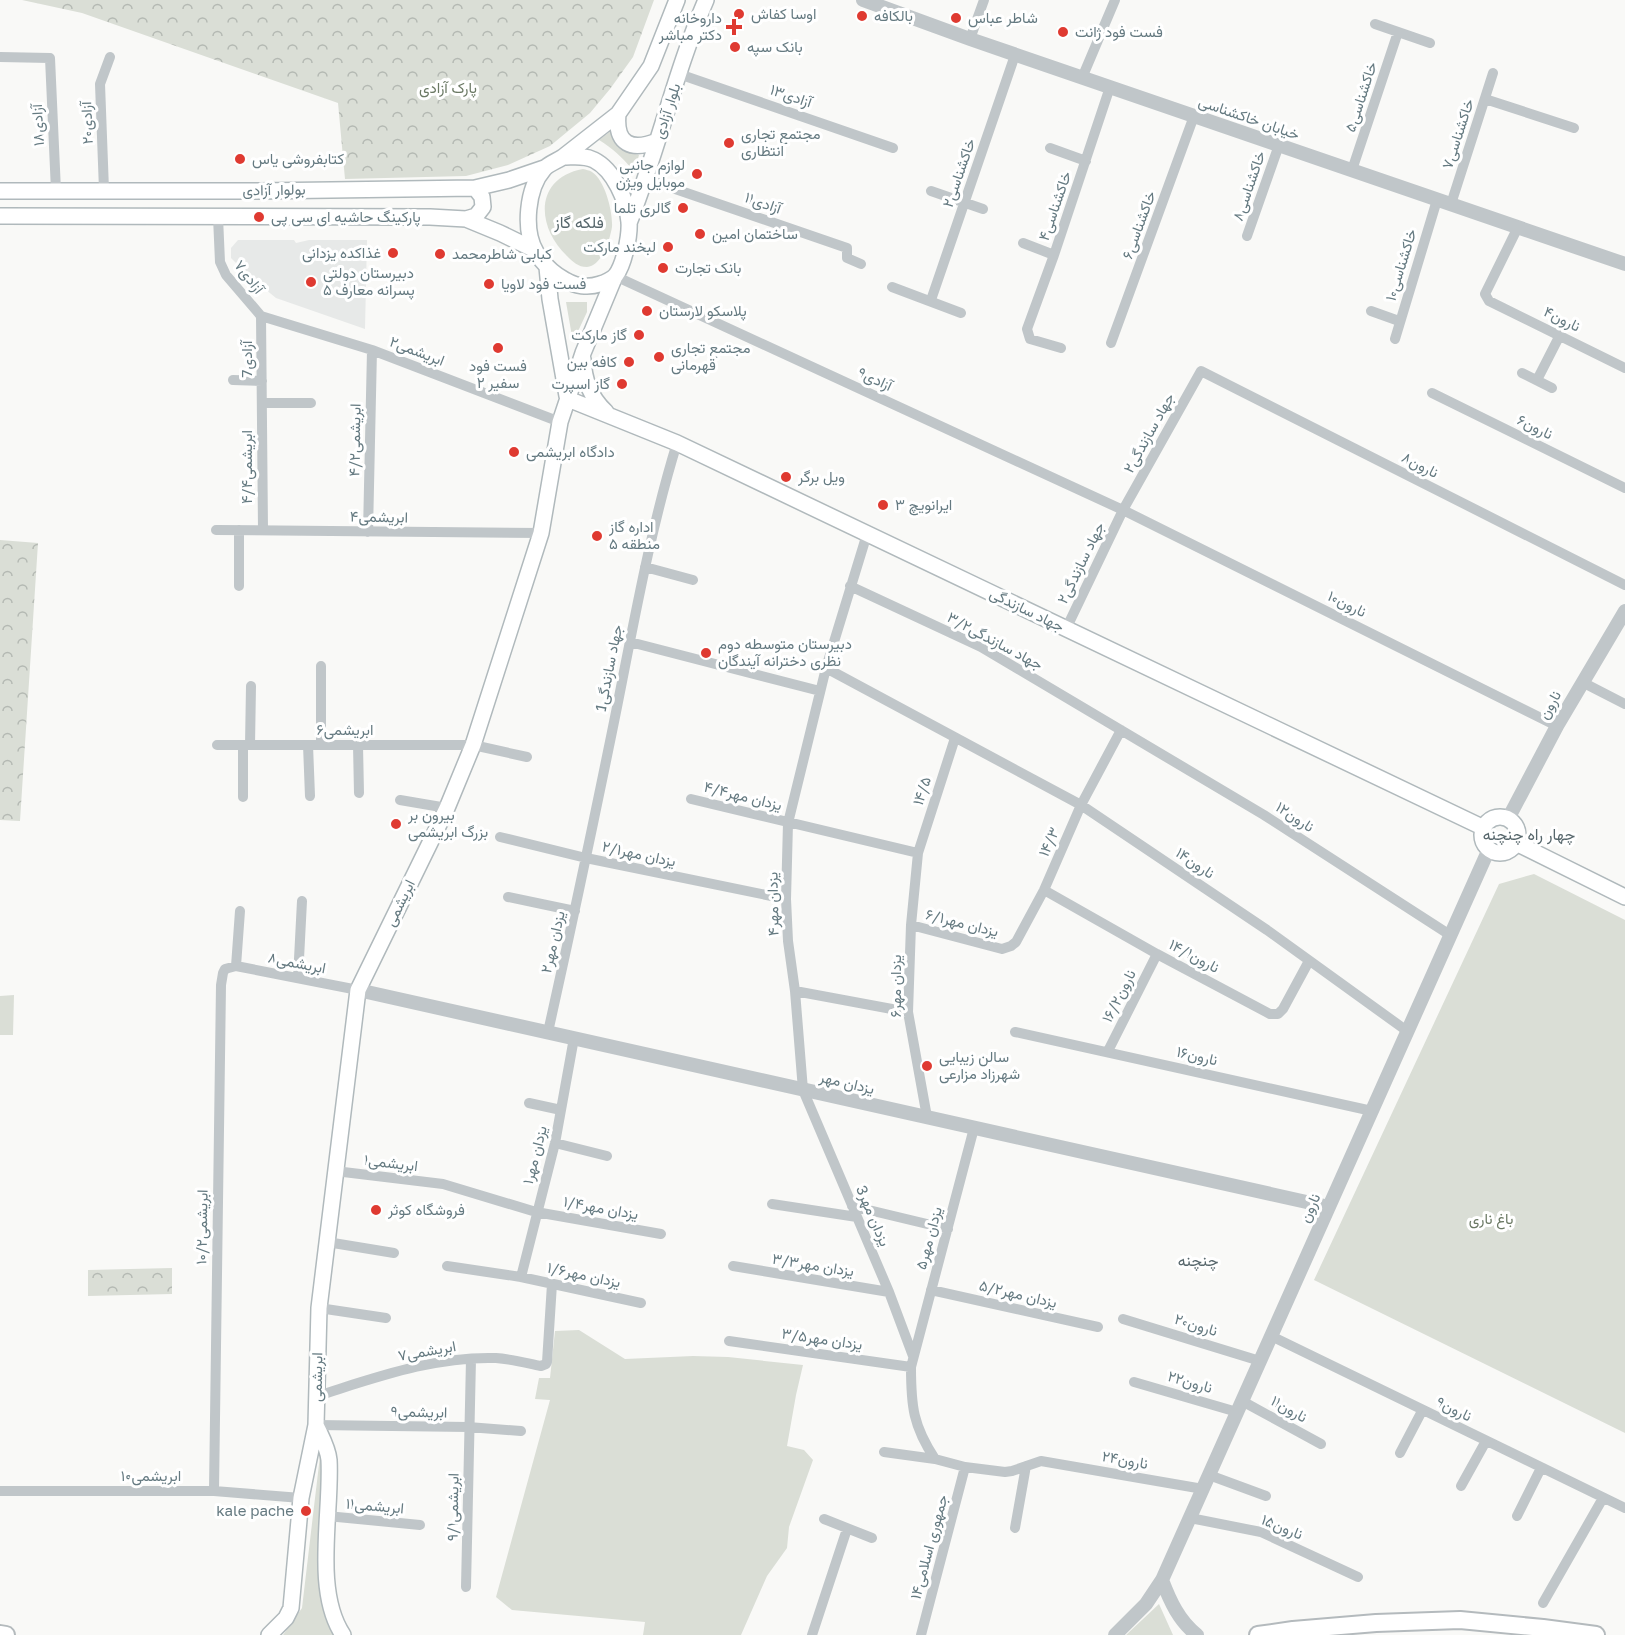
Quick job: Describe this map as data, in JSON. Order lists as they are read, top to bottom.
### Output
{
  "streets": {
    "main road": [
      "بلوار آزادی",
      "بولوار آزادی",
      "جهاد سازندگی",
      "ابریشمی"
    ],
    "street": [
      "آزادی۱۳",
      "خاکشناسی۵",
      "خیابان خاکشناسی",
      "آزادی۲۰",
      "آزادی۱۸",
      "خاکشناسی۷",
      "خاکشناسی۲",
      "خاکشناسی۸",
      "آزادی۱۱",
      "خاکشناسی۴",
      "خاکشناسی۶",
      "خاکشناسی۱۰",
      "آزادی۷",
      "نارون۴",
      "ابریشمی۲",
      "7آزادی",
      "آزادی۹",
      "نارون۶",
      "۲جهاد سازندگی",
      "ابریشمی۴/۲",
      "نارون۸",
      "ابریشمی۴/۴",
      "ابریشمی۴",
      "جهاد سازندگی۲",
      "نارون۱۰",
      "۳/۲جهاد سازندگی",
      "1جهاد سازندگی",
      "نارون",
      "ابریشمی۶",
      "۱۴/۵",
      "۴/۴یزدان مهر",
      "نارون۱۲",
      "۱۴/۳",
      "۲/۱یزدان مهر",
      "نارون۱۴",
      "یزدان مهر۴",
      "۶/۱یزدان مهر",
      "یزدان مهر۲",
      "۱۴/۱نارون",
      "ابریشمی۸",
      "یزدان مهر۶",
      "۱۶/۲نارون",
      "نارون۱۶",
      "یزدان مهر",
      "یزدان مهر۱",
      "ابریشمی۱",
      "۱/۴یزدان مهر",
      "3یزدان مهر",
      "۱۰/۲ابریشمی",
      "یزدان مهر۵",
      "۳/۳یزدان مهر",
      "۱/۶یزدان مهر",
      "۵/۲یزدان مهر",
      "نارون۲۰",
      "۳/۵یزدان مهر",
      "ابریشمی۷",
      "نارون۲۲",
      "نارون۱۱",
      "نارون۹",
      "ابریشمی۹",
      "نارون۲۴",
      "ابریشمی۱۰",
      "ابریشمی۱۱",
      "۹/۱ابریشمی",
      "نارون۱۵",
      "جمهوری اسلامی۱۴"
    ]
  },
  "crossings": [
    ["آزادی۱۳", "بلوار آزادی"],
    ["خاکشناسی۵", "خیابان خاکشناسی"],
    ["بلوار آزادی", "بولوار آزادی"],
    ["بلوار آزادی", "آزادی۱۱"],
    ["بلوار آزادی", "آزادی۹"],
    ["بلوار آزادی", "ابریشمی"],
    ["خیابان خاکشناسی", "خاکشناسی۷"],
    ["خیابان خاکشناسی", "خاکشناسی۲"],
    ["خیابان خاکشناسی", "خاکشناسی۸"],
    ["خیابان خاکشناسی", "خاکشناسی۴"],
    ["خیابان خاکشناسی", "خاکشناسی۶"],
    ["خیابان خاکشناسی", "خاکشناسی۱۰"],
    ["خیابان خاکشناسی", "نارون۴"],
    ["آزادی۲۰", "بولوار آزادی"],
    ["آزادی۱۸", "بولوار آزادی"],
    ["بولوار آزادی", "آزادی۷"],
    ["بولوار آزادی", "آزادی۹"],
    ["بولوار آزادی", "ابریشمی"],
    ["آزادی۷", "ابریشمی۲"],
    ["آزادی۷", "7آزادی"],
    ["ابریشمی۲", "7آزادی"],
    ["ابریشمی۲", "ابریشمی۴/۲"],
    ["ابریشمی۲", "ابریشمی"],
    ["7آزادی", "ابریشمی۴/۴"],
    ["آزادی۹", "۲جهاد سازندگی"],
    ["آزادی۹", "جهاد سازندگی۲"],
    ["آزادی۹", "نارون۱۰"],
    ["آزادی۹", "ابریشمی"],
    ["۲جهاد سازندگی", "نارون۸"],
    ["۲جهاد سازندگی", "جهاد سازندگی۲"],
    ["۲جهاد سازندگی", "نارون۱۰"],
    ["ابریشمی۴/۲", "ابریشمی۴"],
    ["ابریشمی۴/۴", "ابریشمی۴"],
    ["ابریشمی۴", "ابریشمی"],
    ["جهاد سازندگی۲", "نارون۱۰"],
    ["جهاد سازندگی۲", "جهاد سازندگی"],
    ["نارون۱۰", "نارون"],
    ["جهاد سازندگی", "1جهاد سازندگی"],
    ["جهاد سازندگی", "نارون"],
    ["جهاد سازندگی", "ابریشمی"],
    ["جهاد سازندگی", "یزدان مهر۴"],
    ["۳/۲جهاد سازندگی", "نارون۱۲"],
    ["۳/۲جهاد سازندگی", "۱۴/۳"],
    ["۳/۲جهاد سازندگی", "یزدان مهر۴"],
    ["1جهاد سازندگی", "۲/۱یزدان مهر"],
    ["1جهاد سازندگی", "یزدان مهر۲"],
    ["نارون", "نارون۱۲"],
    ["نارون", "نارون۱۴"],
    ["نارون", "نارون۱۶"],
    ["نارون", "یزدان مهر"],
    ["نارون", "نارون۲۰"],
    ["نارون", "نارون۲۲"],
    ["نارون", "نارون۱۱"],
    ["نارون", "نارون۹"],
    ["نارون", "نارون۲۴"],
    ["نارون", "نارون۱۵"],
    ["ابریشمی۶", "ابریشمی"],
    ["۱۴/۵", "۴/۴یزدان مهر"],
    ["۱۴/۵", "نارون۱۴"],
    ["۱۴/۵", "یزدان مهر۶"],
    ["۴/۴یزدان مهر", "یزدان مهر۴"],
    ["۴/۴یزدان مهر", "یزدان مهر۶"],
    ["نارون۱۲", "۱۴/۳"],
    ["۱۴/۳", "نارون۱۴"],
    ["۱۴/۳", "۶/۱یزدان مهر"],
    ["۱۴/۳", "۱۴/۱نارون"],
    ["۲/۱یزدان مهر", "یزدان مهر۴"],
    ["۲/۱یزدان مهر", "یزدان مهر۲"],
    ["نارون۱۴", "یزدان مهر۴"],
    ["نارون۱۴", "۱۴/۱نارون"],
    ["ابریشمی", "ابریشمی۸"],
    ["ابریشمی", "یزدان مهر"],
    ["ابریشمی", "ابریشمی۱"],
    ["ابریشمی", "ابریشمی۷"],
    ["ابریشمی", "ابریشمی۹"],
    ["یزدان مهر۴", "یزدان مهر"],
    ["یزدان مهر۴", "3یزدان مهر"],
    ["۶/۱یزدان مهر", "۱۴/۱نارون"],
    ["۶/۱یزدان مهر", "یزدان مهر۶"],
    ["یزدان مهر۲", "یزدان مهر"],
    ["۱۴/۱نارون", "۱۶/۲نارون"],
    ["ابریشمی۸", "یزدان مهر"],
    ["ابریشمی۸", "۱۰/۲ابریشمی"],
    ["یزدان مهر۶", "یزدان مهر"],
    ["۱۶/۲نارون", "نارون۱۶"],
    ["یزدان مهر", "یزدان مهر۱"],
    ["یزدان مهر", "3یزدان مهر"],
    ["یزدان مهر", "یزدان مهر۵"],
    ["یزدان مهر۱", "ابریشمی۱"],
    ["یزدان مهر۱", "۱/۴یزدان مهر"],
    ["یزدان مهر۱", "۱/۶یزدان مهر"],
    ["ابریشمی۱", "۱/۴یزدان مهر"],
    ["3یزدان مهر", "یزدان مهر۵"],
    ["3یزدان مهر", "۳/۳یزدان مهر"],
    ["3یزدان مهر", "۳/۵یزدان مهر"],
    ["۱۰/۲ابریشمی", "ابریشمی۱۰"],
    ["یزدان مهر۵", "۵/۲یزدان مهر"],
    ["یزدان مهر۵", "۳/۵یزدان مهر"],
    ["۱/۶یزدان مهر", "ابریشمی۷"],
    ["ابریشمی۷", "۹/۱ابریشمی"],
    ["نارون۲۲", "نارون۱۱"],
    ["ابریشمی۹", "۹/۱ابریشمی"]
  ],
  "districts": ["فلکه گاز", "چهار راه چنچنه", "چنچنه"],
  "parks": ["پارک آزادی", "باغ ناری"],
  "places": {
    "other": [
      "اوسا کفاش",
      "بالکافه",
      "شاطر عباس",
      "فست فود ژانت",
      "بانک سپه",
      "مجتمع تجاری انتظاری",
      "کتابفروشی یاس",
      "لوازم جانبی موبایل ویژن",
      "گالری تلما",
      "پارکینگ حاشیه ای سی پی",
      "ساختمان امین",
      "لبخند مارکت",
      "غذاکده یزدانی",
      "کبابی شاطرمحمد",
      "بانک تجارت",
      "دبیرستان دولتی پسرانه معارف ۵",
      "فست فود لاویا",
      "پلاسکو لارستان",
      "گاز مارکت",
      "فست فود سفیر ۲",
      "مجتمع تجاری قهرمانی",
      "کافه بین",
      "گاز اسپرت",
      "دادگاه ابریشمی",
      "ویل برگر",
      "ایرانویچ ٣",
      "اداره گاز منطقه ۵",
      "دبیرستان متوسطه دوم نظری دخترانه آیندگان",
      "بیرون بر بزرگ ابریشمی",
      "سالن زیبایی شهرزاد مزارعی",
      "فروشگاه کوثر",
      "kale pache"
    ],
    "health": ["داروخانه دکتر مباشر"]
  }
}
